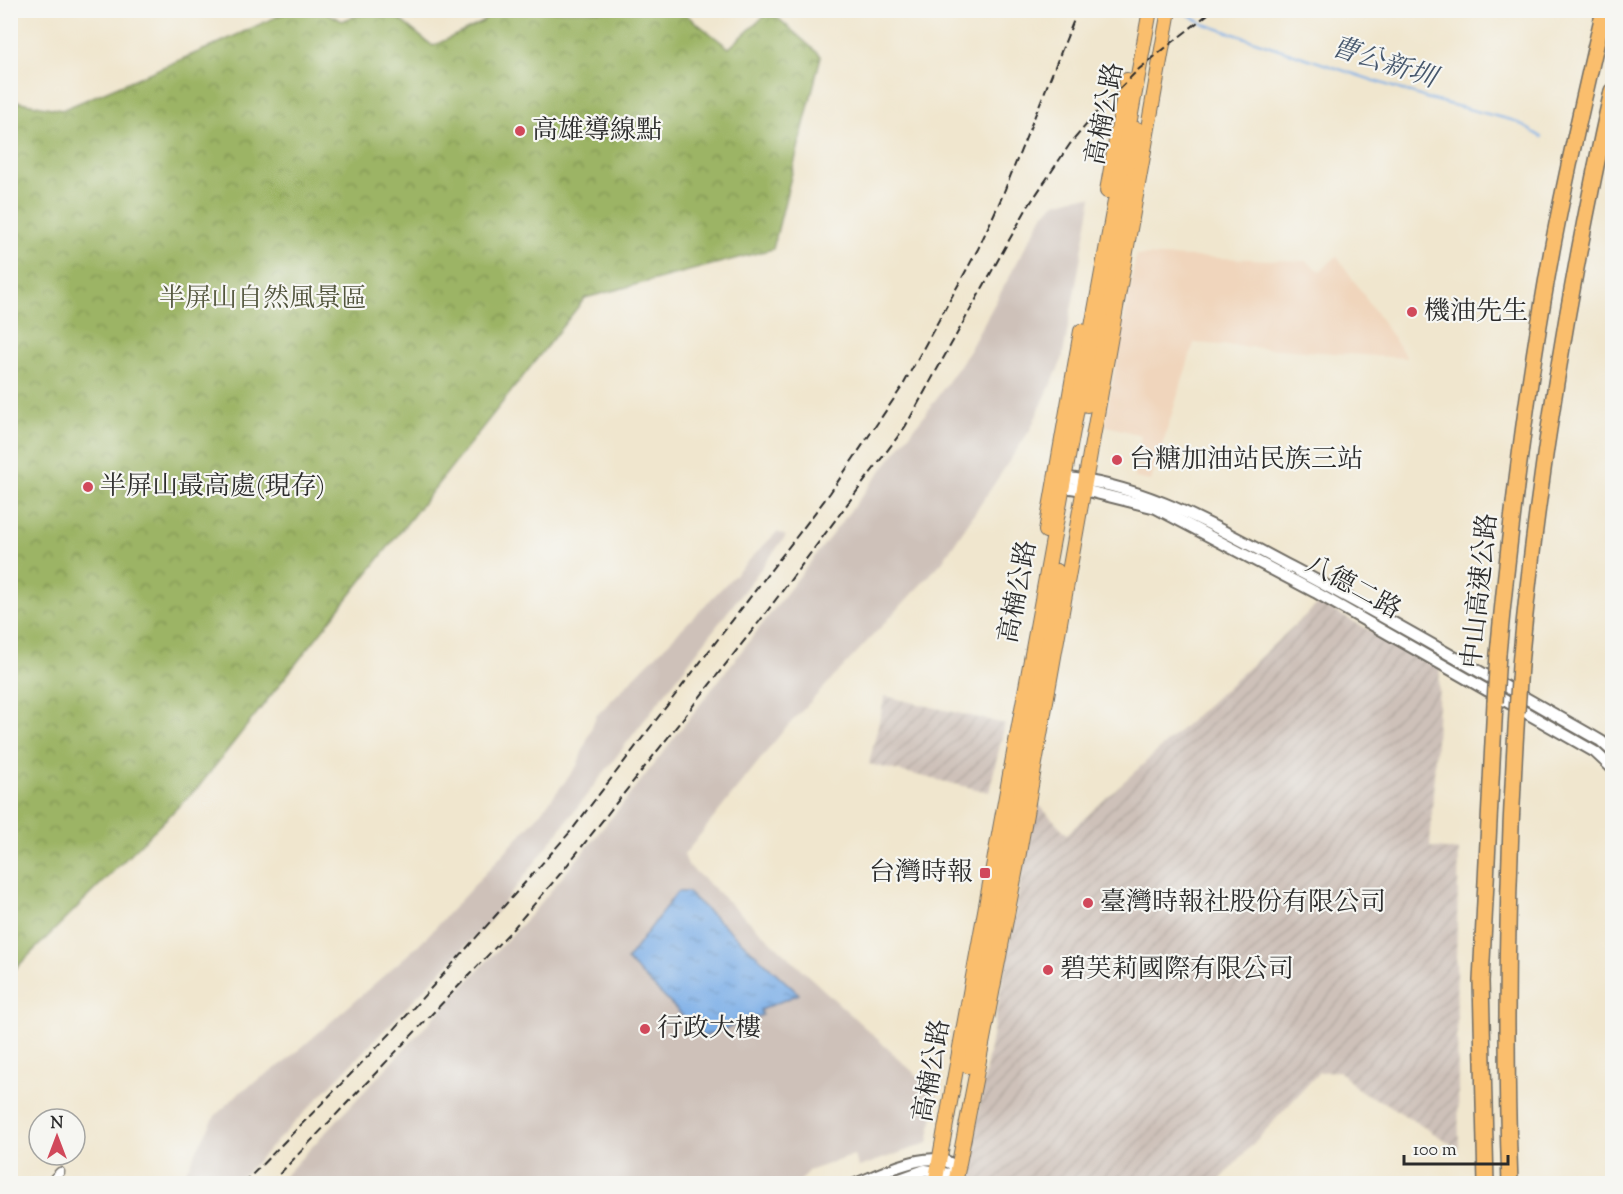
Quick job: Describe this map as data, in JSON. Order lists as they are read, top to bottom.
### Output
{
  "streets": {
    "highway": ["中山高速公路"],
    "main road": ["高楠公路"],
    "street": ["八德二路"]
  },
  "crossings": [
    ["高楠公路", "八德二路"]
  ],
  "water": ["曹公新圳"],
  "parks": ["半屏山自然風景區"],
  "places": {
    "other": [
      "高雄導線點",
      "機油先生",
      "台糖加油站民族三站",
      "半屏山最高處(現存)",
      "臺灣時報社股份有限公司",
      "碧芙莉國際有限公司",
      "行政大樓"
    ],
    "transit": ["台灣時報"]
  },
  "scale_bar": "100 m",
  "north": "top"
}
